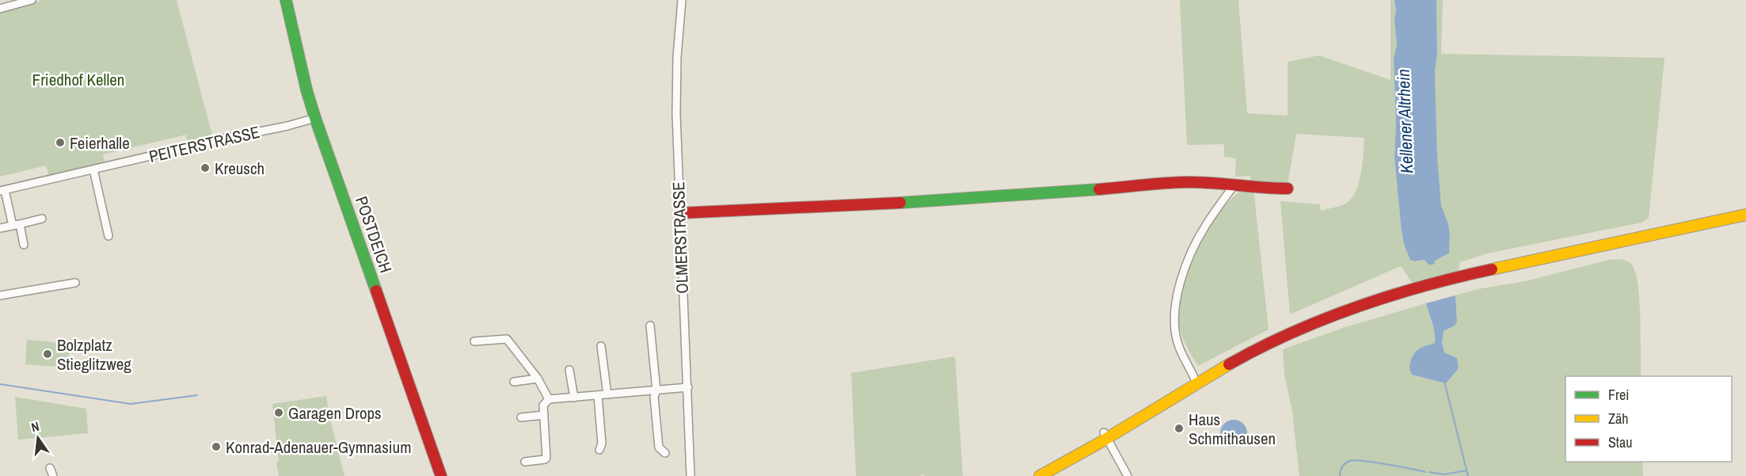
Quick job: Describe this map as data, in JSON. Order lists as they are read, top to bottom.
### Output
{
  "streets": {
    "main road": ["POSTDEICH"],
    "street": ["PEITERSTRASSE", "OLMERSTRASSE"]
  },
  "crossings": [
    ["PEITERSTRASSE", "POSTDEICH"]
  ],
  "water": ["Kellener Altrhein"],
  "parks": ["Friedhof Kellen"],
  "places": [
    "Feierhalle",
    "Kreusch",
    "Bolzplatz Stieglitzweg",
    "Garagen Drops",
    "Haus Schmithausen",
    "Konrad-Adenauer-Gymnasium"
  ],
  "legend": ["Frei", "Zäh", "Stau"],
  "north": "top"
}
